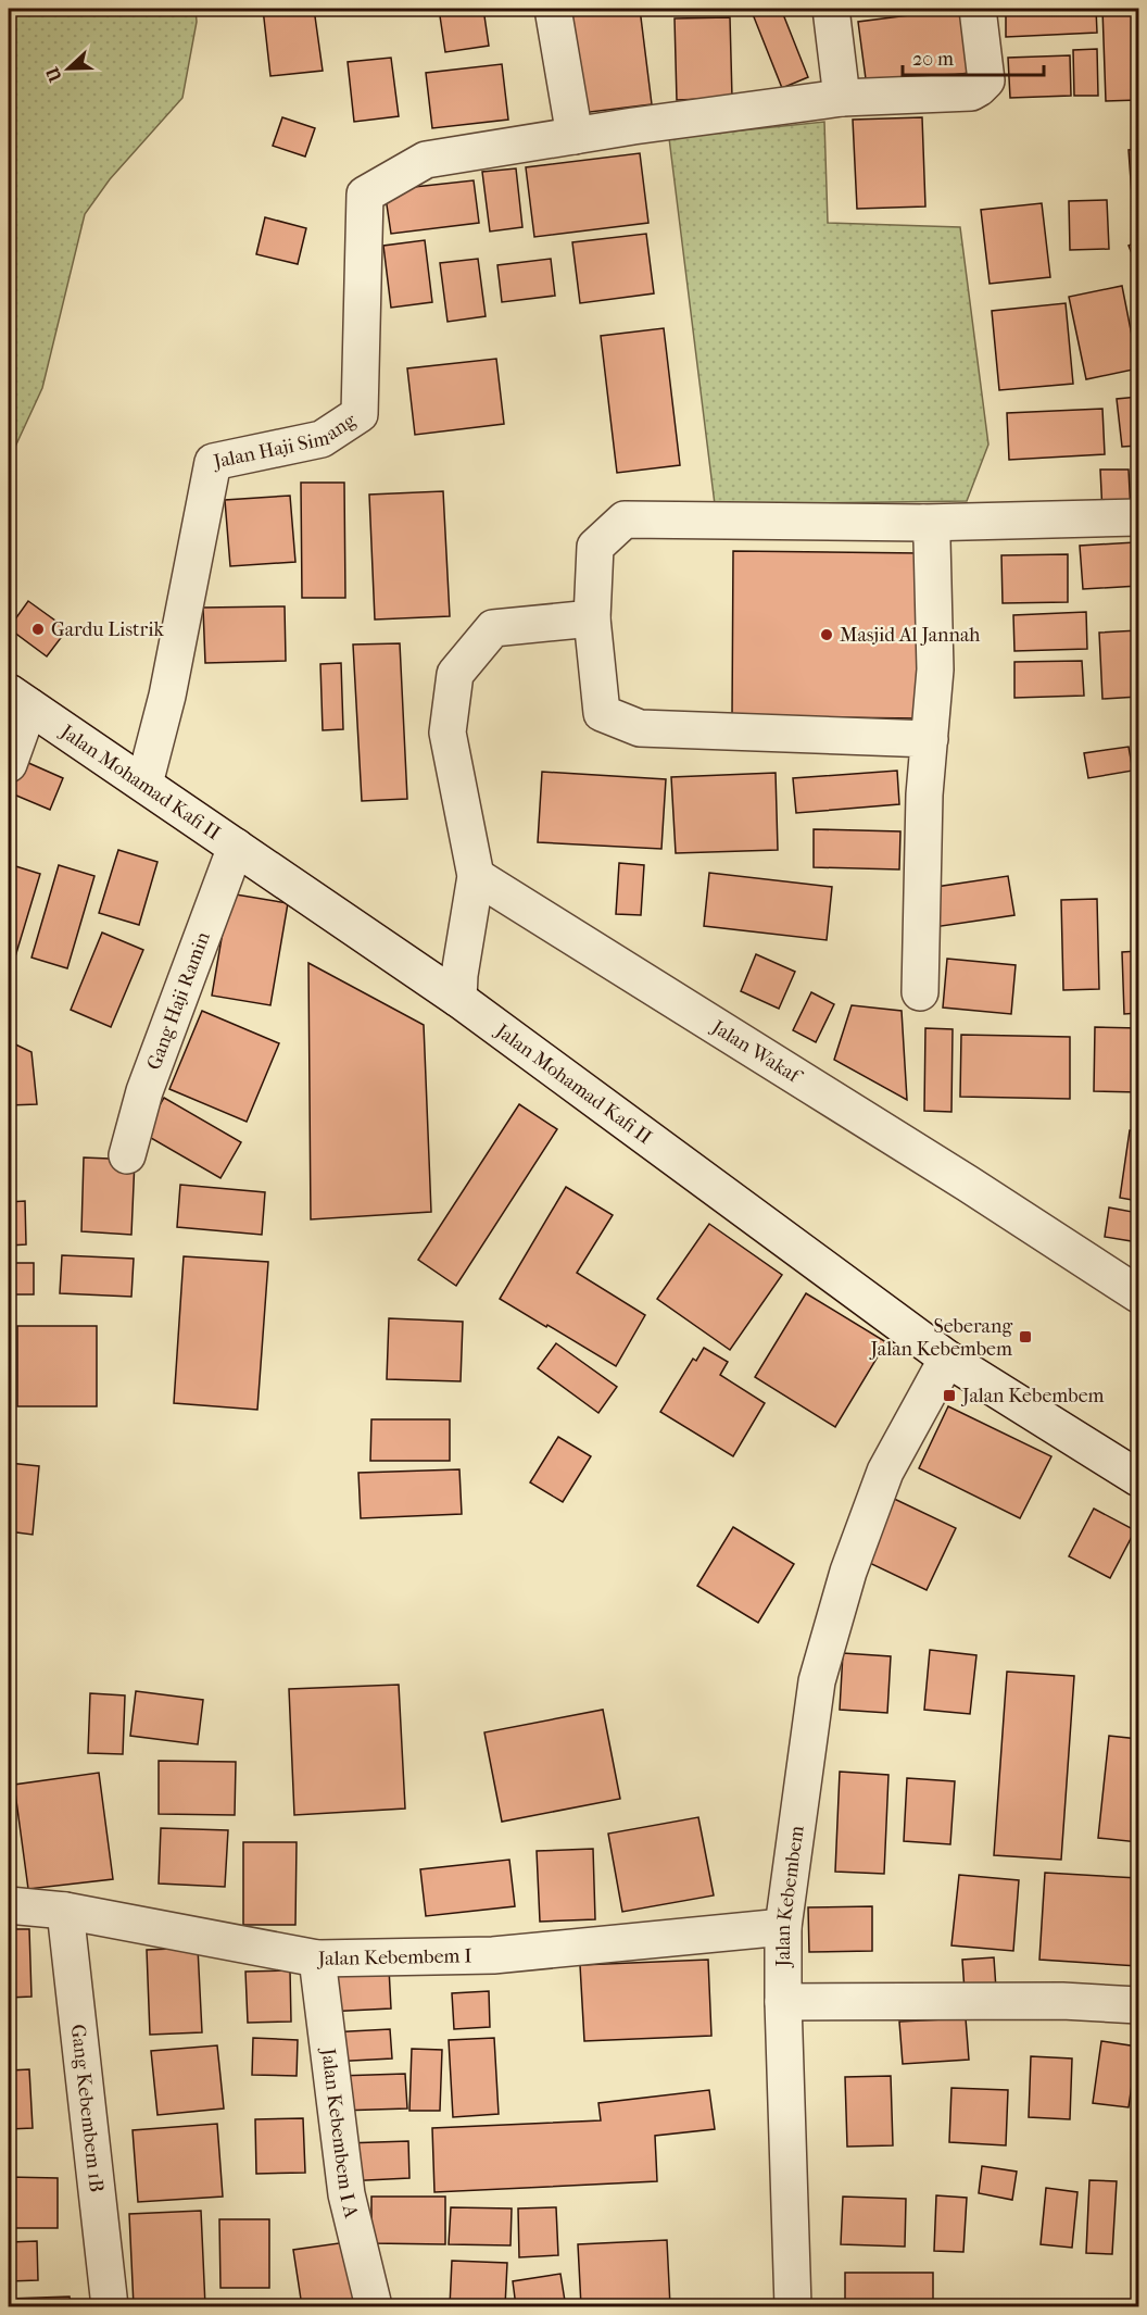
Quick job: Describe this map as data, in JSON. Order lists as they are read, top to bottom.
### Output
{
  "streets": {
    "street": [
      "Jalan Haji Simang",
      "Jalan Mohamad Kafi II",
      "Gang Haji Ramin",
      "Jalan Wakaf",
      "Jalan Kebembem",
      "Jalan Kebembem I",
      "Gang Kebembem 1B",
      "Jalan Kebembem I A"
    ]
  },
  "crossings": [
    ["Jalan Haji Simang", "Jalan Mohamad Kafi II"],
    ["Jalan Mohamad Kafi II", "Gang Haji Ramin"],
    ["Jalan Mohamad Kafi II", "Jalan Kebembem"],
    ["Jalan Kebembem", "Jalan Kebembem I"],
    ["Jalan Kebembem I", "Gang Kebembem 1B"],
    ["Jalan Kebembem I", "Jalan Kebembem I A"]
  ],
  "places": {
    "other": ["Gardu Listrik", "Masjid Al Jannah"],
    "transit": ["Seberang Jalan Kebembem", "Jalan Kebembem"]
  },
  "scale_bar": "20 m",
  "north": "left"
}
